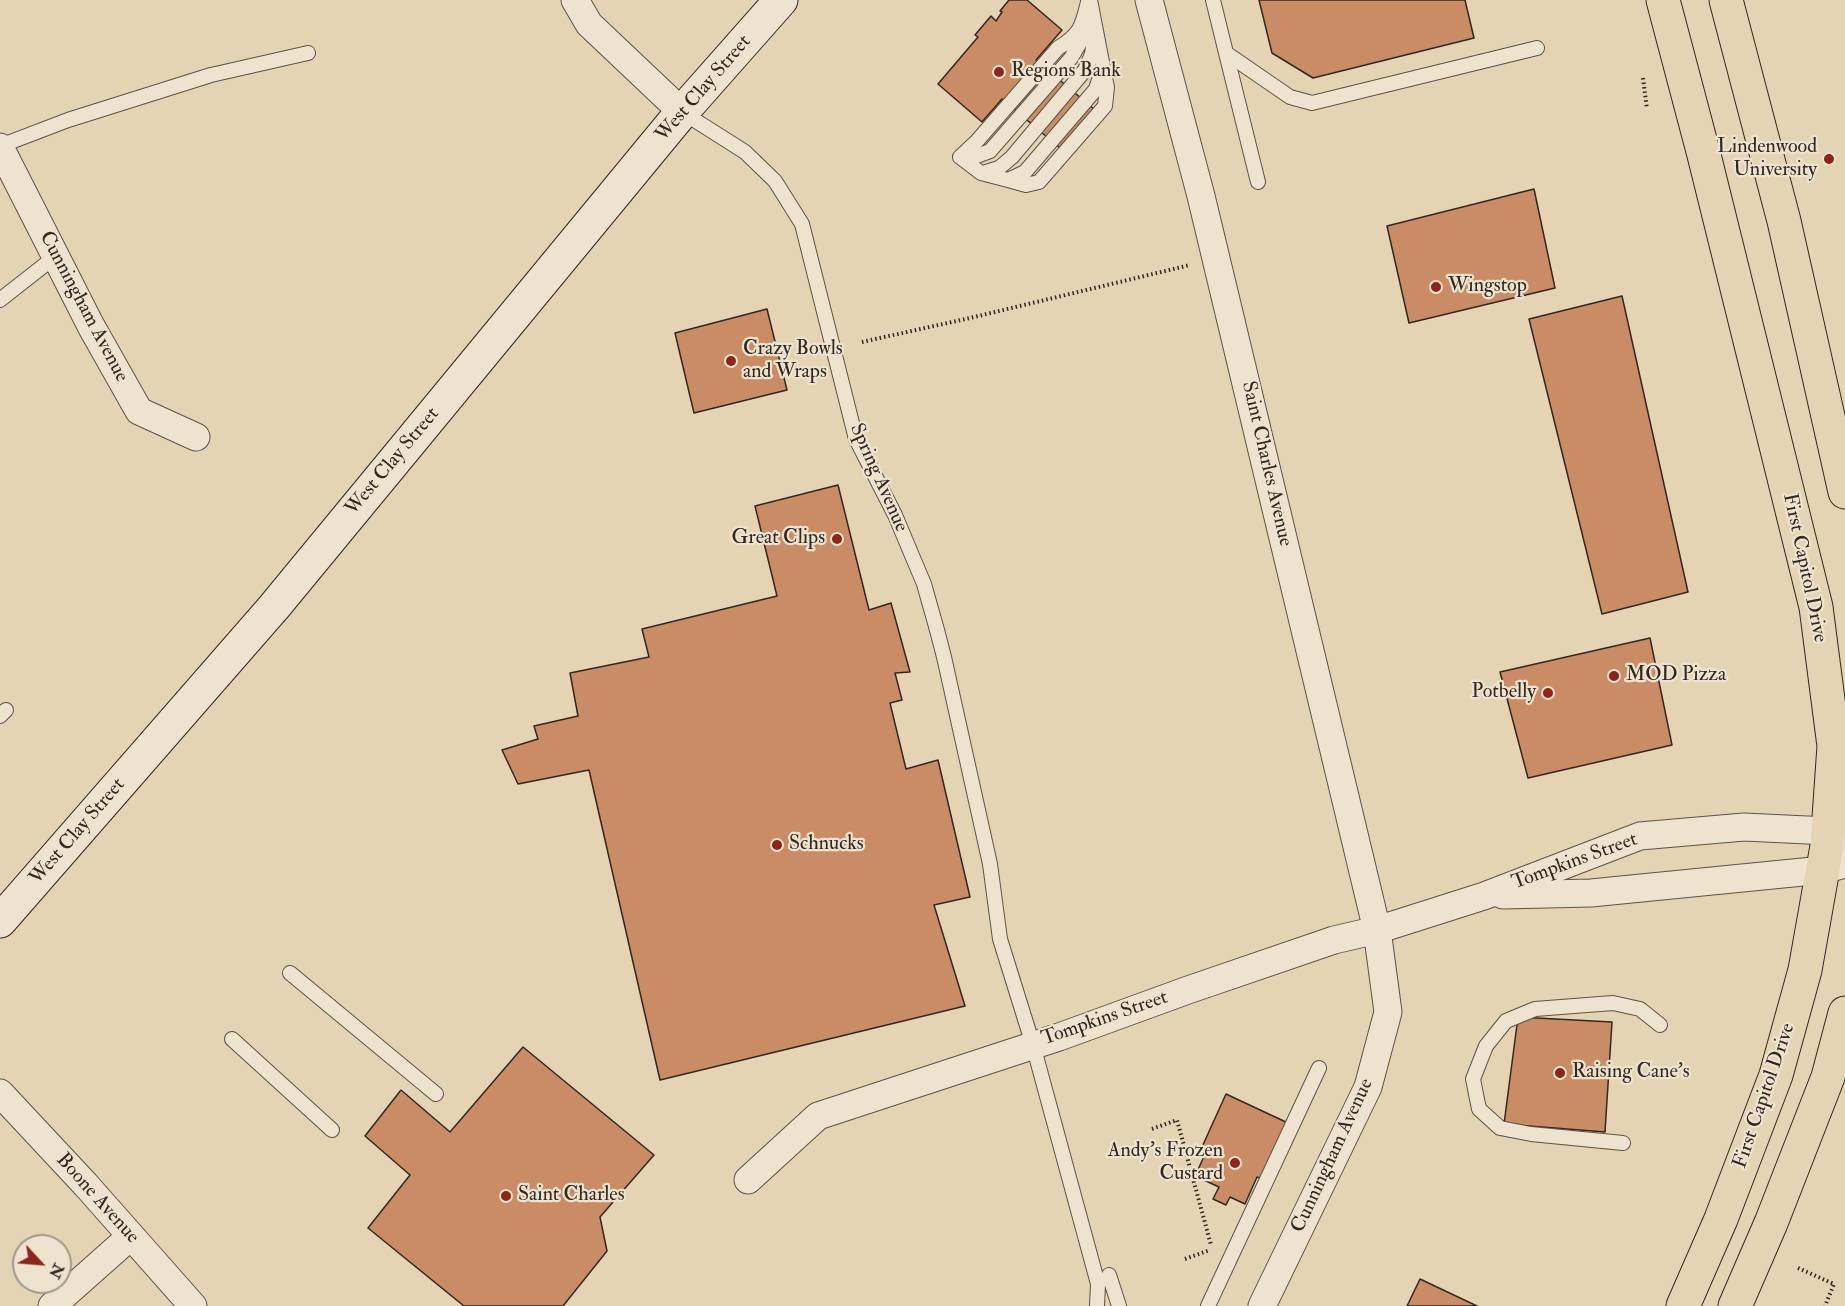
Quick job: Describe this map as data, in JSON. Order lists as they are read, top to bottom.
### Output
{
  "streets": {
    "main road": ["First Capitol Drive"],
    "street": [
      "West Clay Street",
      "Cunningham Avenue",
      "Saint Charles Avenue",
      "Spring Avenue",
      "Tompkins Street",
      "Boone Avenue"
    ]
  },
  "crossings": [
    ["West Clay Street", "Spring Avenue"],
    ["Cunningham Avenue", "Saint Charles Avenue"],
    ["Cunningham Avenue", "Tompkins Street"],
    ["Saint Charles Avenue", "Tompkins Street"],
    ["Spring Avenue", "Tompkins Street"],
    ["First Capitol Drive", "Tompkins Street"]
  ],
  "places": [
    "Regions Bank",
    "Lindenwood University",
    "Wingstop",
    "Crazy Bowls and Wraps",
    "Great Clips",
    "MOD Pizza",
    "Potbelly",
    "Schnucks",
    "Raising Cane's",
    "Andy's Frozen Custard",
    "Saint Charles"
  ],
  "north": "bottom right"
}
